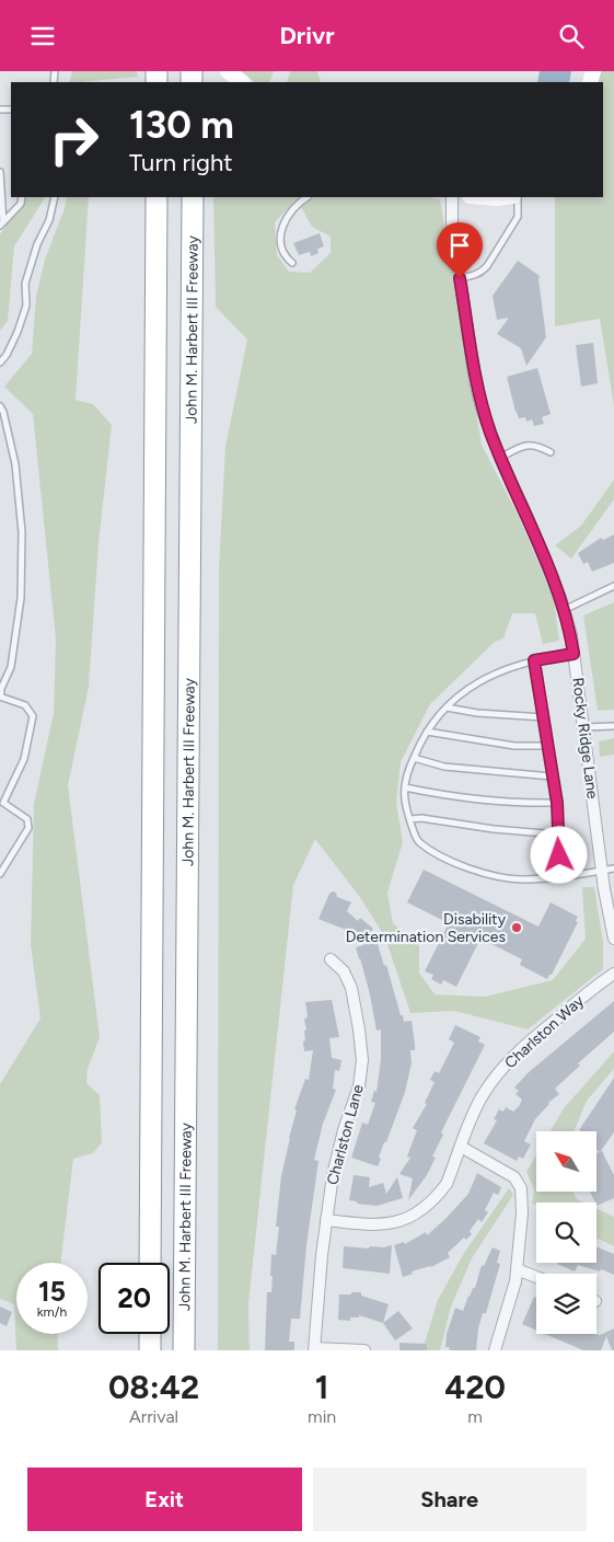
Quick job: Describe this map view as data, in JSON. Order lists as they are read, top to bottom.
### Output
{
  "streets": {
    "highway": ["John M. Harbert III Freeway"],
    "street": ["Rocky Ridge Lane", "Charlston Way", "Charlston Lane"]
  },
  "crossings": [
    ["Charlston Way", "Charlston Lane"]
  ],
  "places": ["Disability Determination Services"],
  "north": "top left",
  "page": {
    "header": "Drivr",
    "turn": ["130 m", "Turn right"],
    "speed": "15 km/h",
    "limit": "20",
    "eta": [
      "08:42",
      "Arrival",
      "1",
      "min",
      "420",
      "m"
    ],
    "buttons": ["Exit", "Share"]
  }
}
